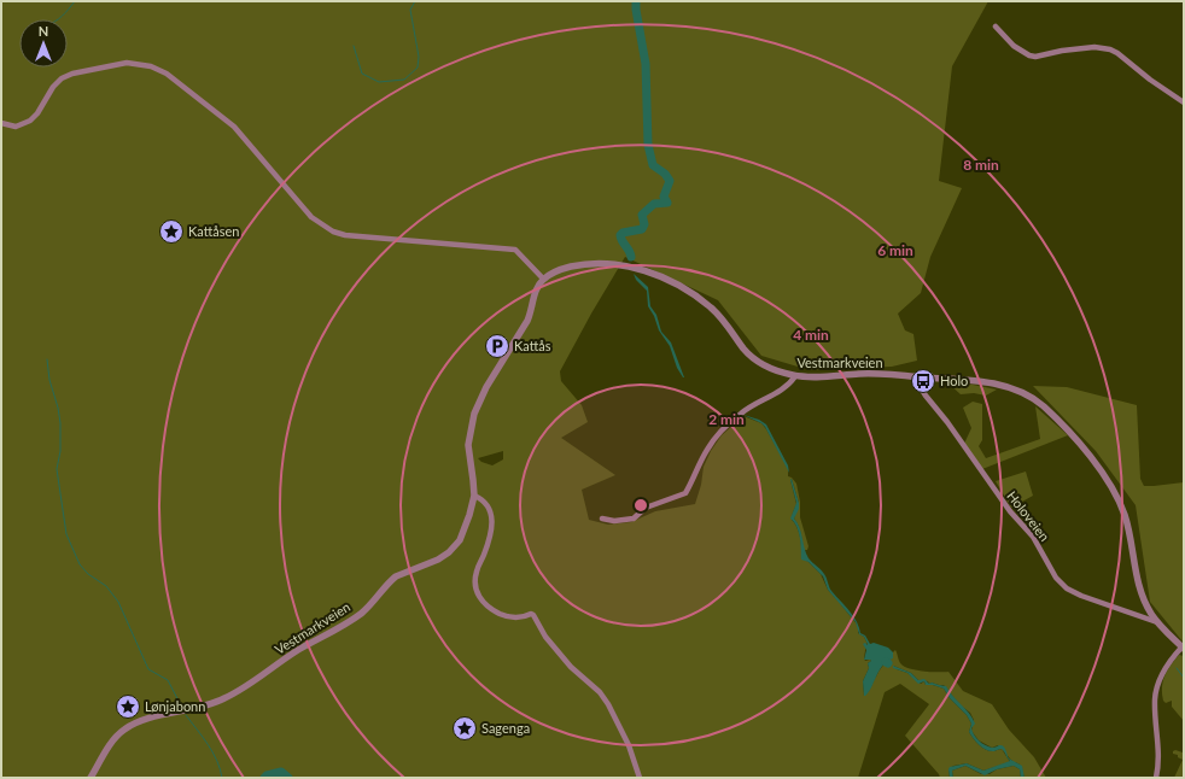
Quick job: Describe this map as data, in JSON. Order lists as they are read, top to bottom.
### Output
{
  "streets": {
    "street": ["Vestmarkveien", "Holoveien"]
  },
  "crossings": [
    ["Vestmarkveien", "Holoveien"]
  ],
  "places": {
    "place": ["Kattåsen", "Lønjabonn", "Sagenga"],
    "parking": ["Kattås"],
    "bus stop": ["Holo"]
  },
  "north": "top",
  "rings": [
    "8 min",
    "6 min",
    "4 min",
    "2 min"
  ]
}
